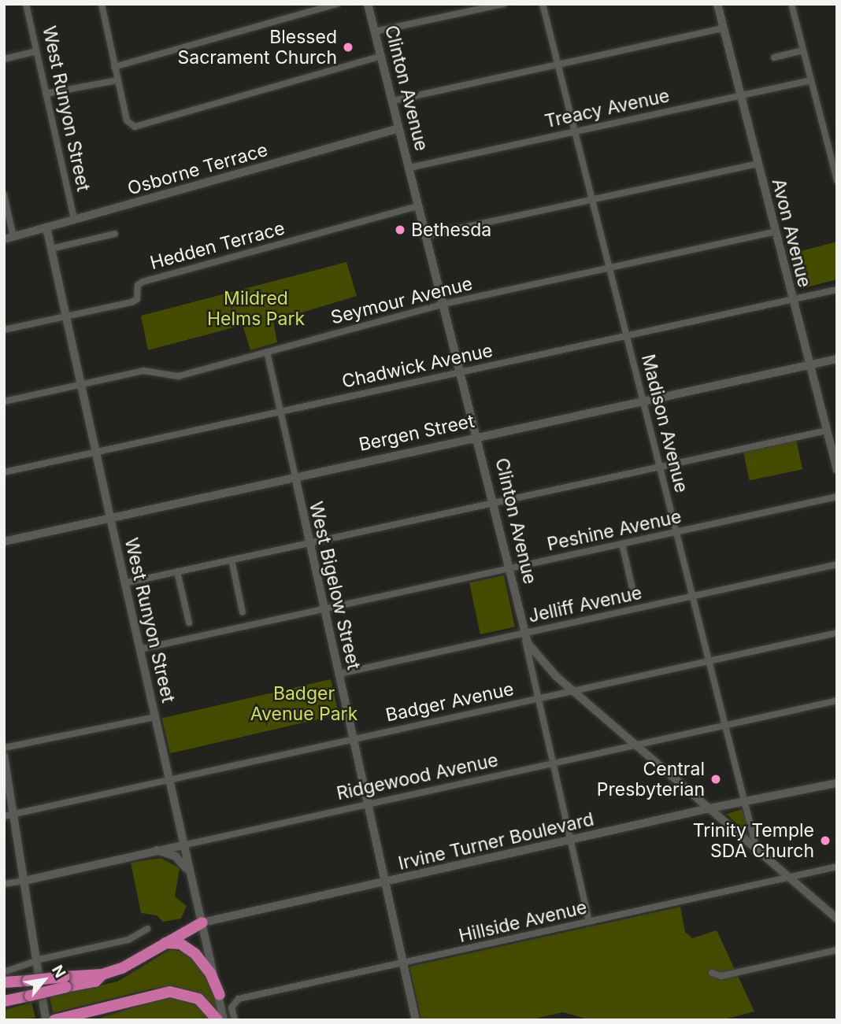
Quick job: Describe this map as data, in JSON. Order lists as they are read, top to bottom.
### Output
{
  "streets": {
    "main road": [
      "Clinton Avenue",
      "West Runyon Street",
      "Bergen Street",
      "Irvine Turner Boulevard"
    ],
    "street": [
      "Treacy Avenue",
      "Osborne Terrace",
      "Avon Avenue",
      "Hedden Terrace",
      "Seymour Avenue",
      "Chadwick Avenue",
      "Madison Avenue",
      "Peshine Avenue",
      "West Bigelow Street",
      "Jelliff Avenue",
      "Badger Avenue",
      "Ridgewood Avenue",
      "Hillside Avenue"
    ]
  },
  "crossings": [
    ["Clinton Avenue", "Treacy Avenue"],
    ["Clinton Avenue", "Osborne Terrace"],
    ["Clinton Avenue", "Hedden Terrace"],
    ["Clinton Avenue", "Seymour Avenue"],
    ["Clinton Avenue", "Chadwick Avenue"],
    ["Clinton Avenue", "Madison Avenue"],
    ["Clinton Avenue", "Bergen Street"],
    ["Clinton Avenue", "Peshine Avenue"],
    ["Clinton Avenue", "Jelliff Avenue"],
    ["Clinton Avenue", "Badger Avenue"],
    ["Clinton Avenue", "Ridgewood Avenue"],
    ["Clinton Avenue", "Irvine Turner Boulevard"],
    ["Clinton Avenue", "Hillside Avenue"],
    ["West Runyon Street", "Osborne Terrace"],
    ["West Runyon Street", "Hedden Terrace"],
    ["West Runyon Street", "Seymour Avenue"],
    ["West Runyon Street", "Chadwick Avenue"],
    ["West Runyon Street", "Bergen Street"],
    ["West Runyon Street", "Peshine Avenue"],
    ["West Runyon Street", "Badger Avenue"],
    ["West Runyon Street", "Ridgewood Avenue"],
    ["West Runyon Street", "Irvine Turner Boulevard"],
    ["Treacy Avenue", "Avon Avenue"],
    ["Treacy Avenue", "Madison Avenue"],
    ["Avon Avenue", "Seymour Avenue"],
    ["Avon Avenue", "Chadwick Avenue"],
    ["Avon Avenue", "Bergen Street"],
    ["Seymour Avenue", "Madison Avenue"],
    ["Seymour Avenue", "West Bigelow Street"],
    ["Chadwick Avenue", "Madison Avenue"],
    ["Chadwick Avenue", "West Bigelow Street"],
    ["Madison Avenue", "Bergen Street"],
    ["Madison Avenue", "Peshine Avenue"],
    ["Madison Avenue", "Jelliff Avenue"],
    ["Madison Avenue", "Badger Avenue"],
    ["Madison Avenue", "Ridgewood Avenue"],
    ["Madison Avenue", "Irvine Turner Boulevard"],
    ["Bergen Street", "West Bigelow Street"],
    ["Peshine Avenue", "West Bigelow Street"],
    ["West Bigelow Street", "Jelliff Avenue"],
    ["West Bigelow Street", "Badger Avenue"],
    ["West Bigelow Street", "Ridgewood Avenue"],
    ["West Bigelow Street", "Irvine Turner Boulevard"],
    ["West Bigelow Street", "Hillside Avenue"]
  ],
  "parks": ["Mildred Helms Park", "Badger Avenue Park"],
  "places": [
    "Blessed Sacrament Church",
    "Bethesda",
    "Central Presbyterian",
    "Trinity Temple SDA Church"
  ],
  "north": "top right"
}
